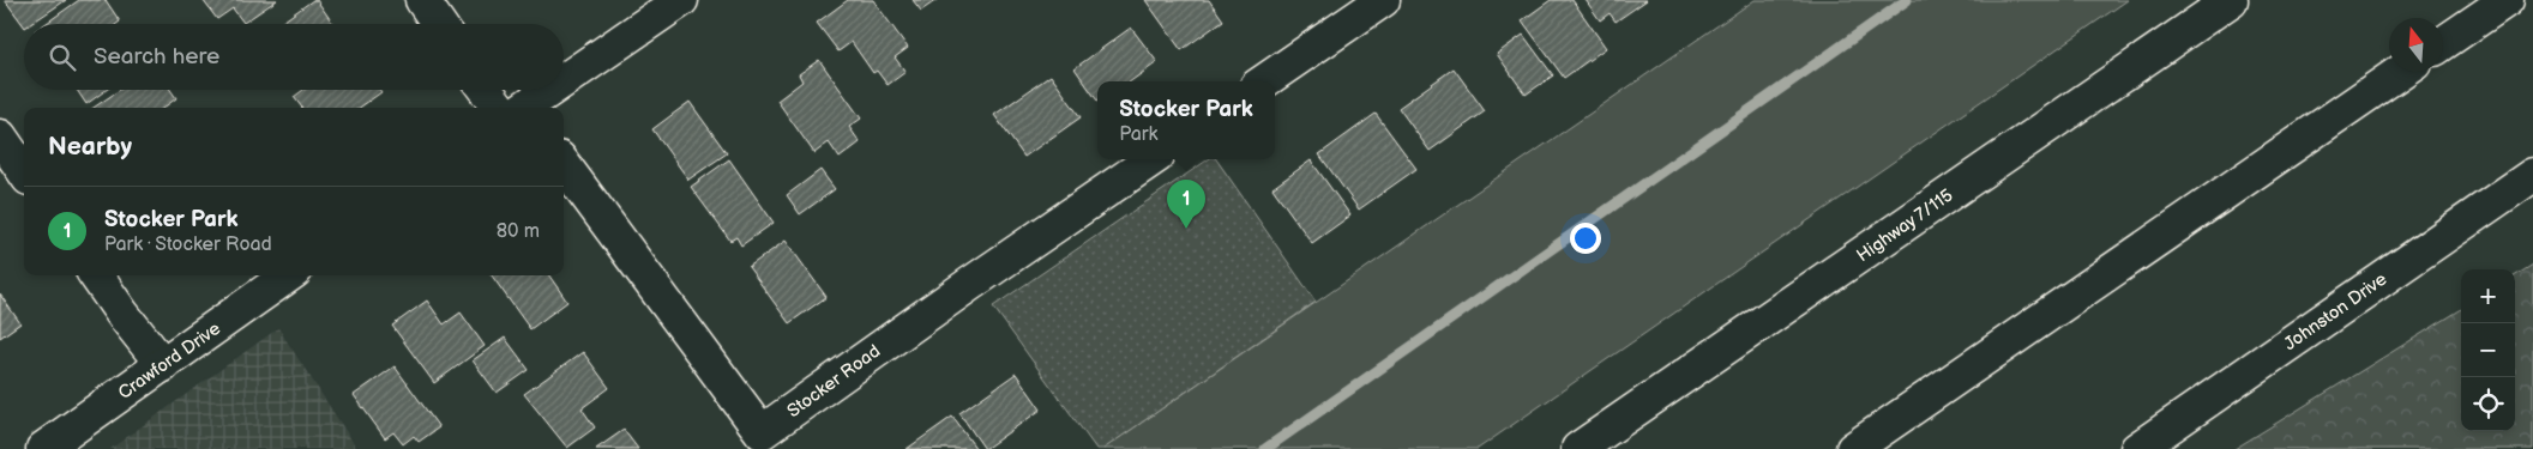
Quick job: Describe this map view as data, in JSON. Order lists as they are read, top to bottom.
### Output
{
  "streets": {
    "main road": [
      "Highway 7/115",
      "Johnston Drive",
      "Crawford Drive",
      "Stocker Road"
    ]
  },
  "north": "top",
  "page": {
    "search": "Search here",
    "popup": ["Stocker Park", "Park"],
    "heading": "Nearby",
    "pins": "1",
    "list": [
      {
        "mark": "1",
        "name": "Stocker Park",
        "note": "Park · Stocker Road",
        "value": "80 m"
      }
    ],
    "map_buttons": ["+", "−"]
  }
}
